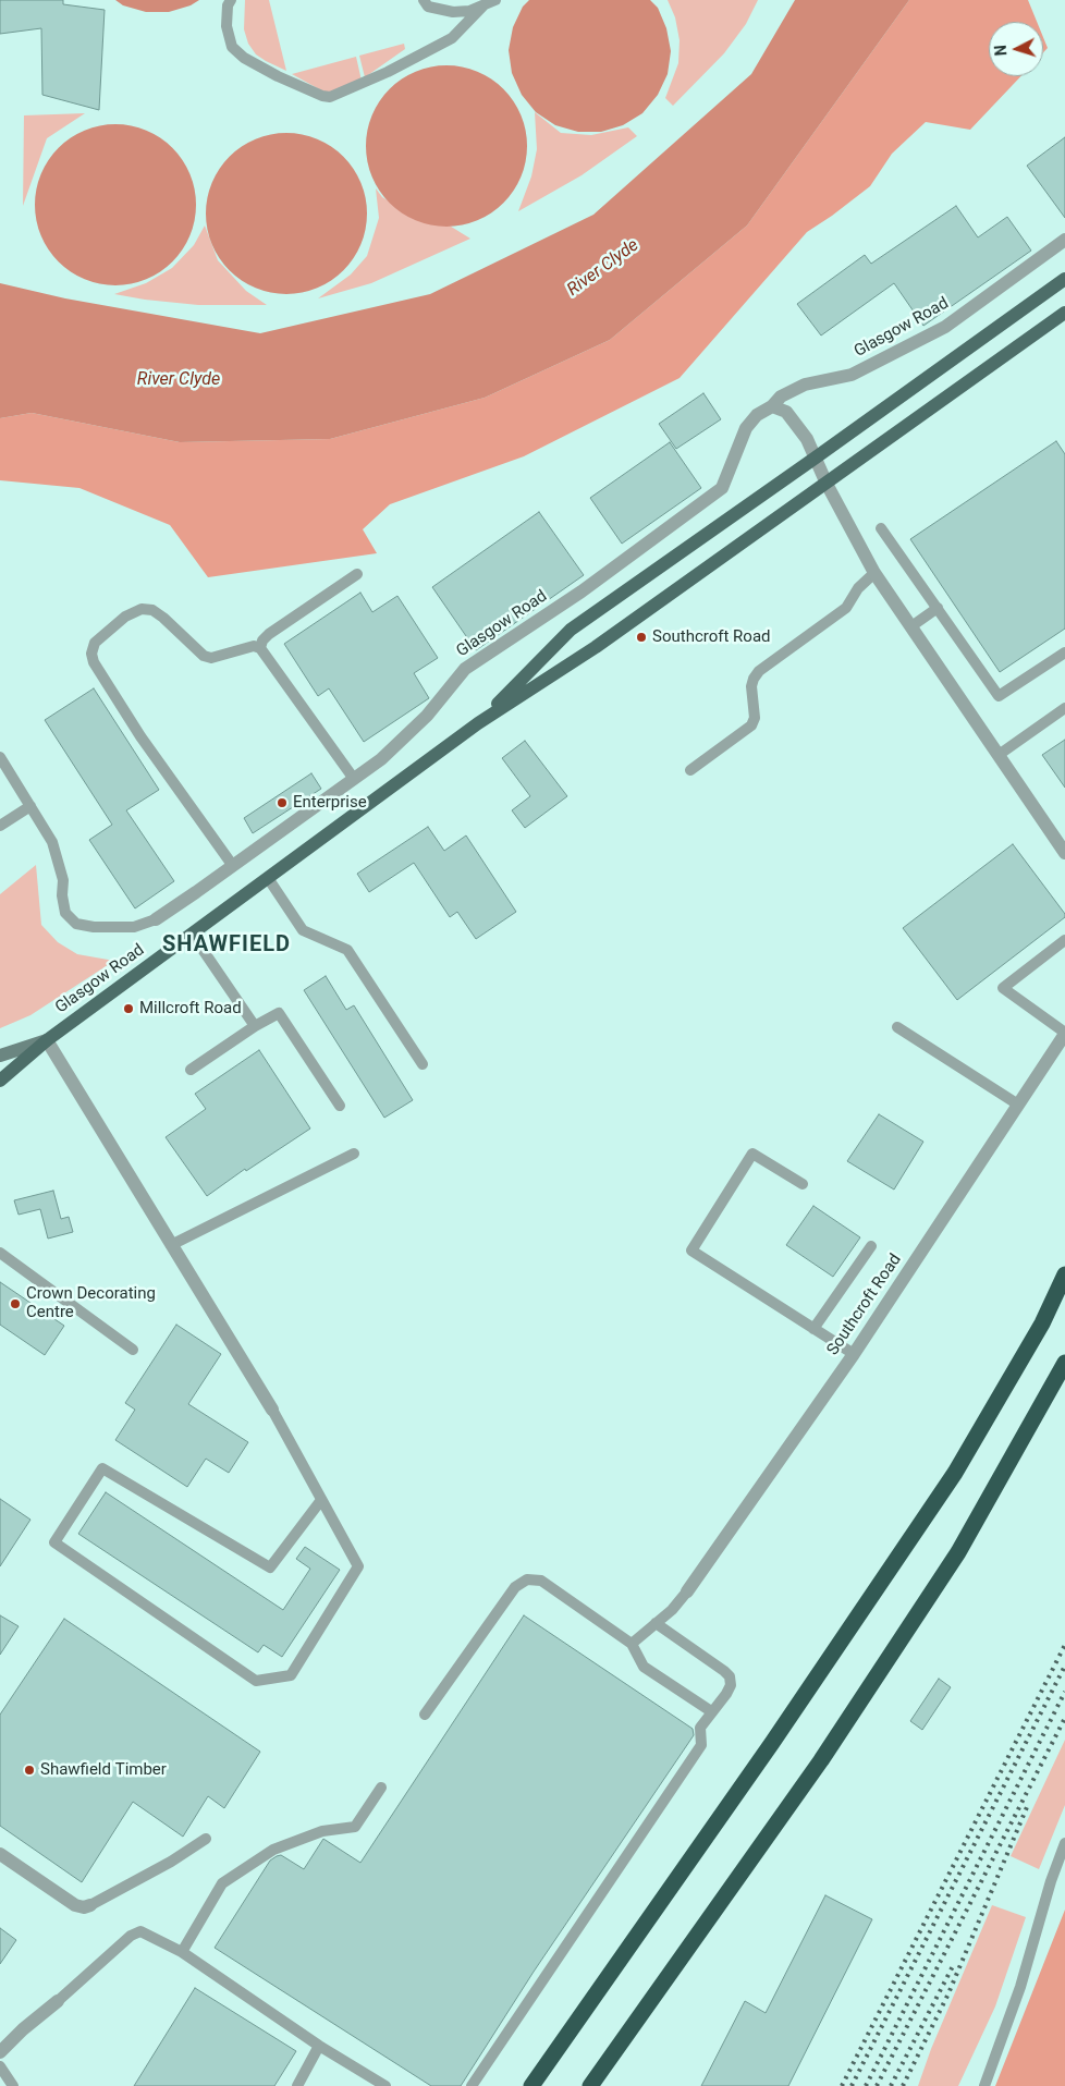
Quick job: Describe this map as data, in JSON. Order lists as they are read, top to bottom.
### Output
{
  "streets": {
    "main road": ["Glasgow Road"],
    "street": ["Southcroft Road"]
  },
  "districts": ["SHAWFIELD"],
  "water": ["River Clyde"],
  "places": [
    "Southcroft Road",
    "Enterprise",
    "Millcroft Road",
    "Crown Decorating Centre",
    "Shawfield Timber"
  ],
  "north": "left"
}
